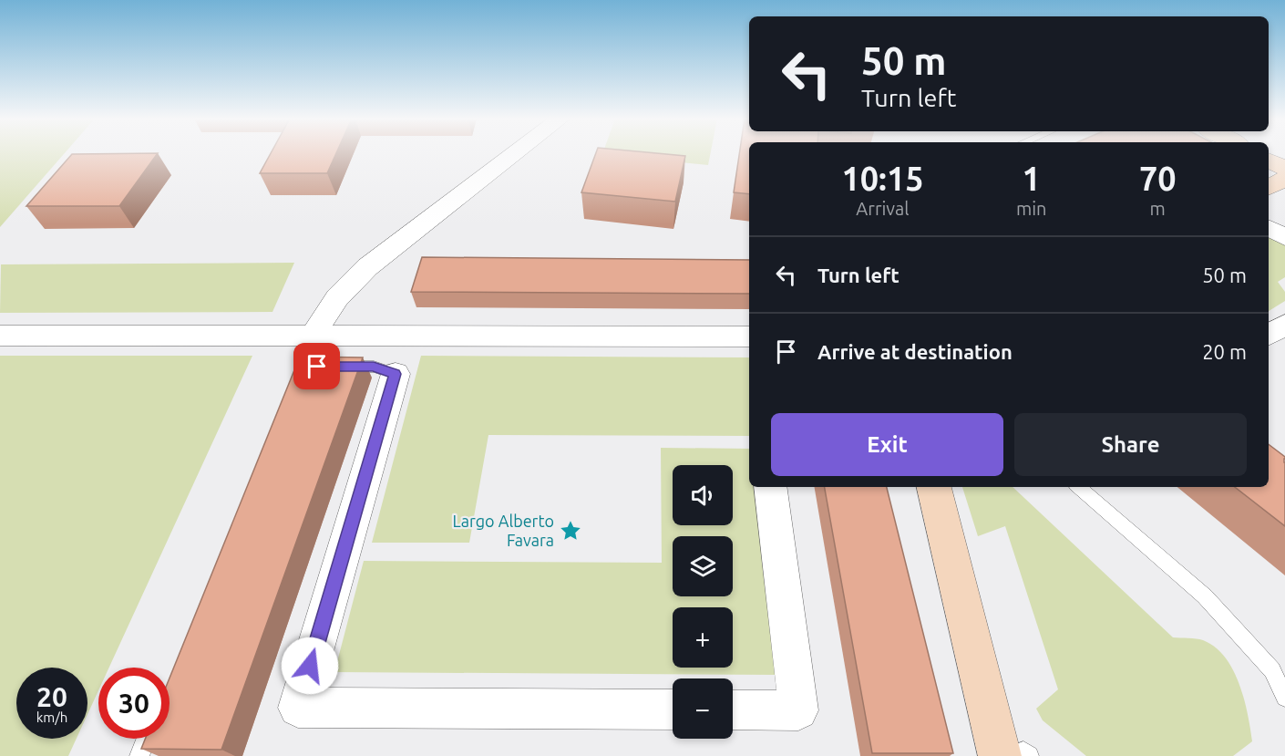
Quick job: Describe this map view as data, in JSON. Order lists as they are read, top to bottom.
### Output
{
  "places": {
    "place": ["Largo Alberto Favara"]
  },
  "page": {
    "turn": ["50 m", "Turn left"],
    "eta": [
      "10:15",
      "Arrival",
      "1",
      "min",
      "70",
      "m"
    ],
    "list": [
      {
        "name": "Turn left",
        "value": "50 m"
      },
      {
        "name": "Arrive at destination",
        "value": "20 m"
      }
    ],
    "buttons": ["Exit", "Share"],
    "map_buttons": ["+", "−"],
    "speed": "20 km/h",
    "limit": "30"
  }
}
